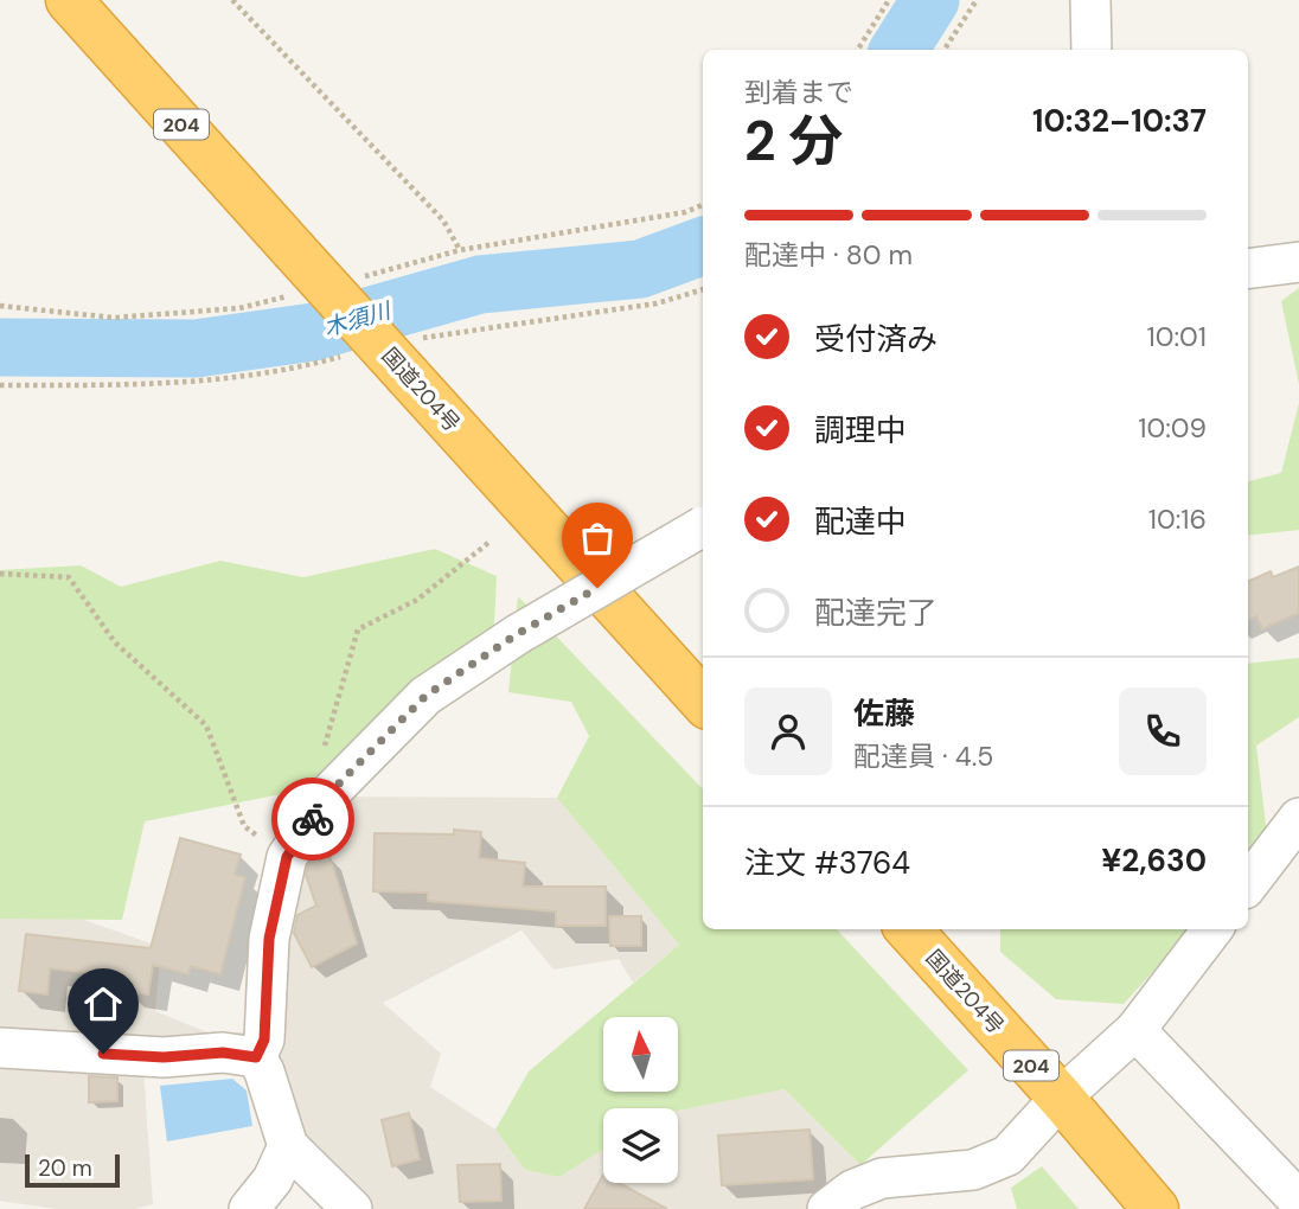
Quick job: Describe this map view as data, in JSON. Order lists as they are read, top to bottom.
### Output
{
  "streets": {
    "highway": ["204", "国道204号"]
  },
  "water": ["木須川"],
  "scale_bar": "20 m",
  "north": "top",
  "page": {
    "heading": ["2 分", "到着まで", "10:32–10:37"],
    "panel": [
      "佐藤",
      "配達員 · 4.5",
      "注文 #3764",
      "¥2,630"
    ],
    "bar": "配達中 · 80 m",
    "list": [
      ["受付済み", "10:01"],
      ["調理中", "10:09"],
      ["配達中", "10:16"],
      "配達完了"
    ],
    "scale": "20 m"
  }
}
